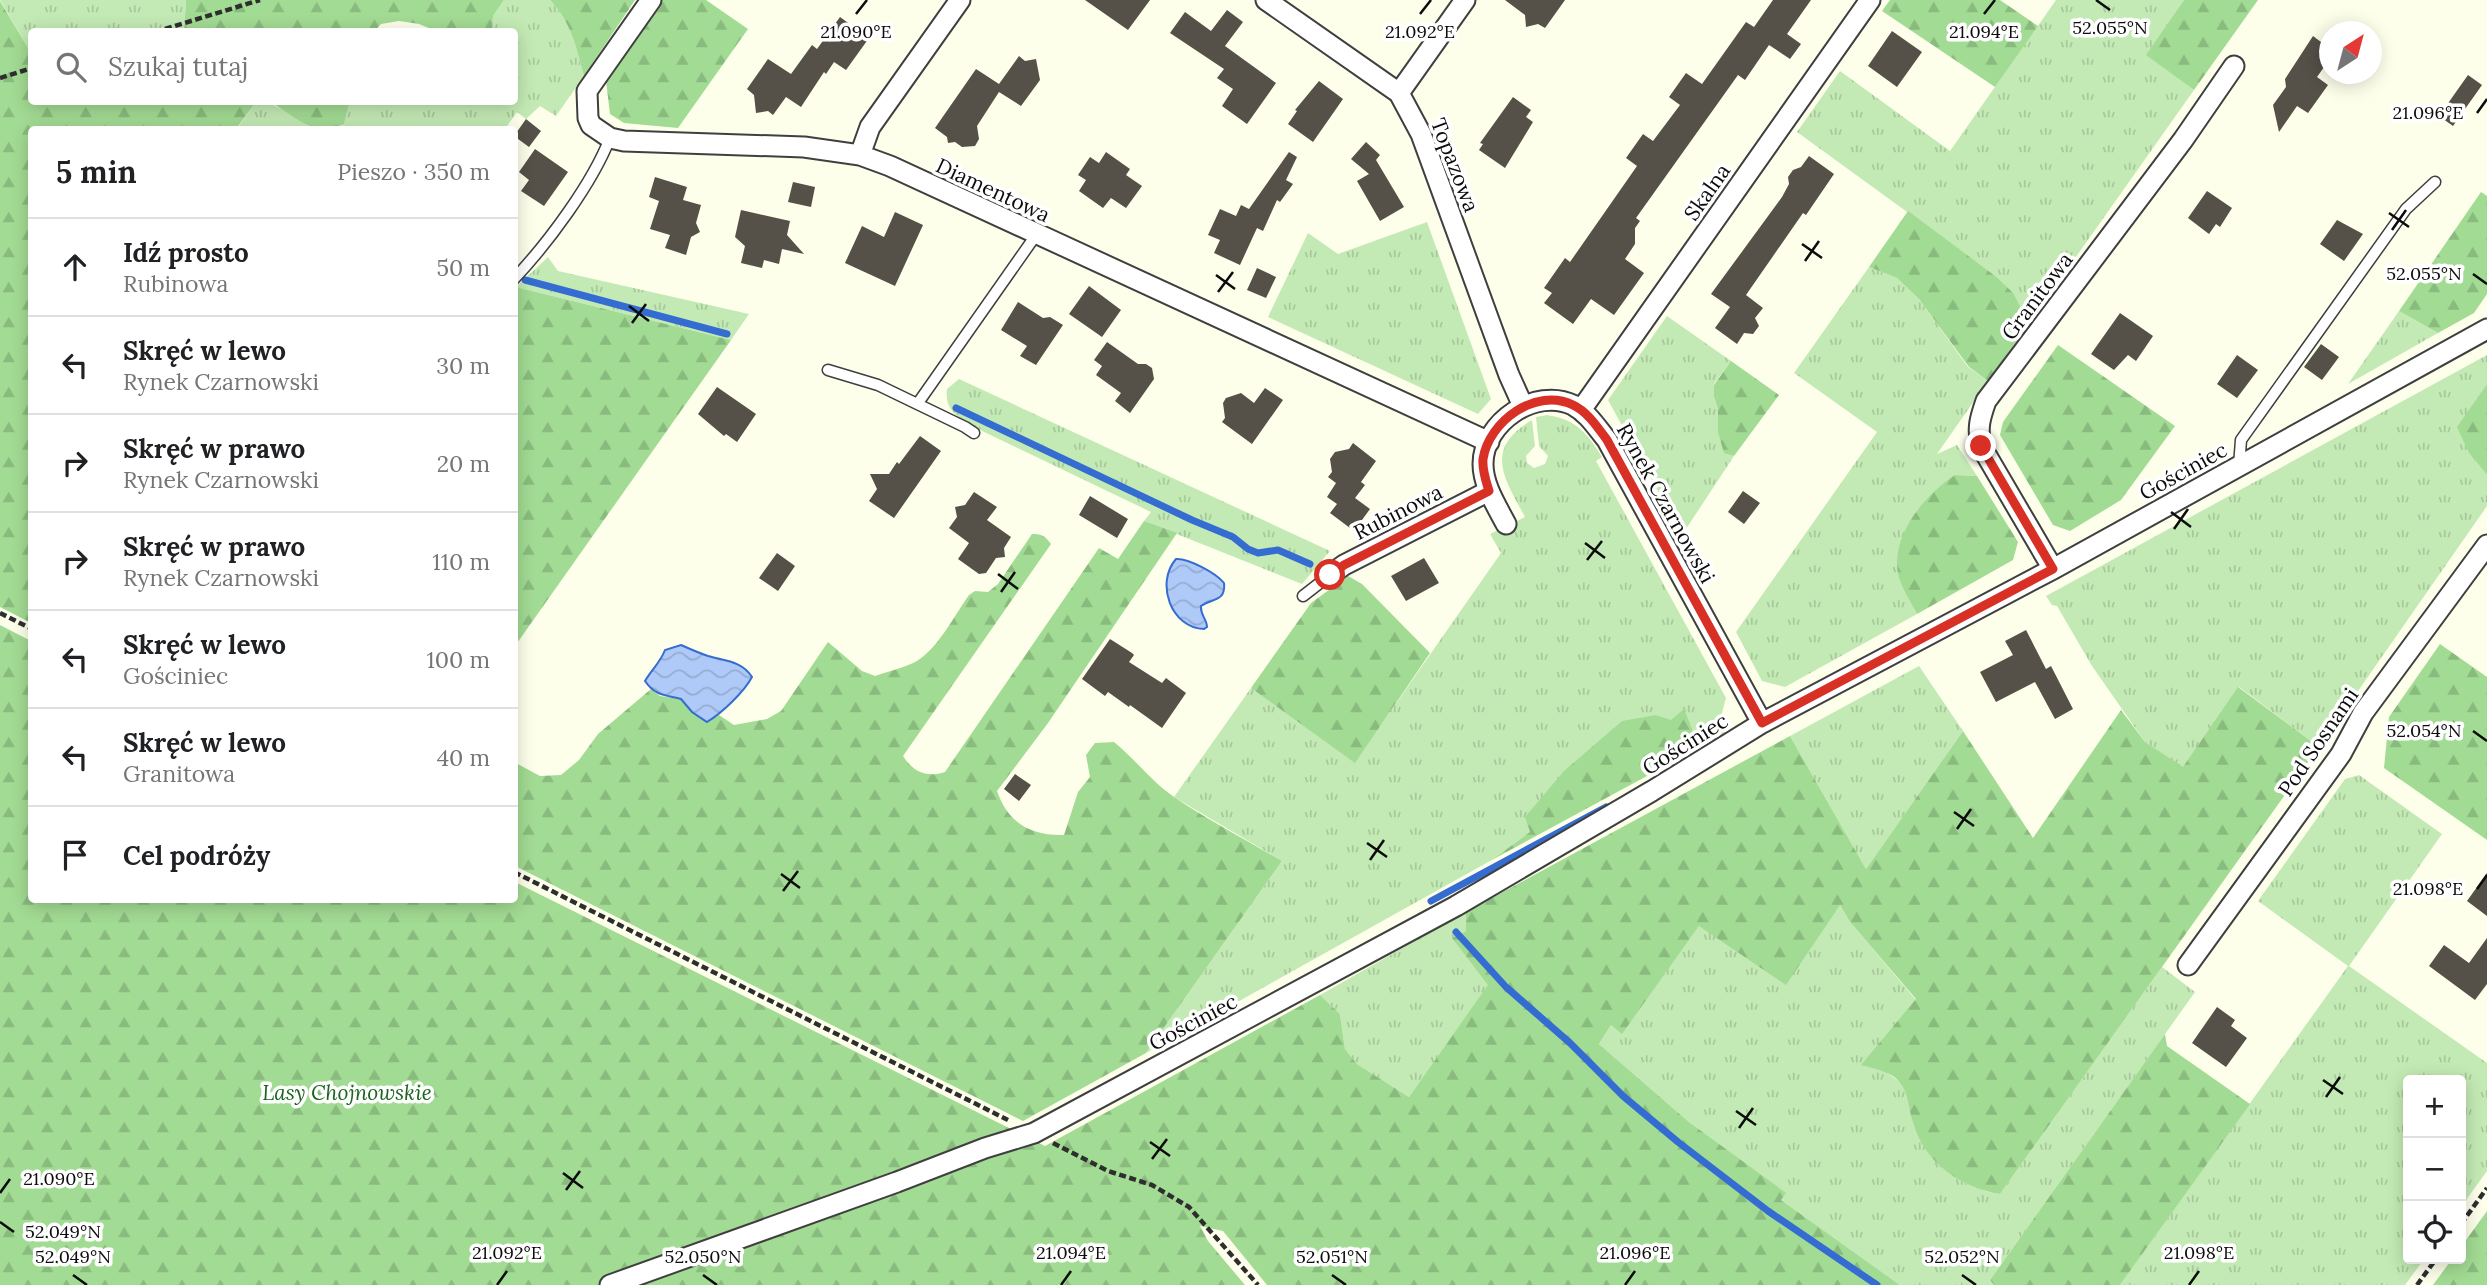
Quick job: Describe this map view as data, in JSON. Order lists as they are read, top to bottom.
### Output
{
  "streets": {
    "street": [
      "Topazowa",
      "Diamentowa",
      "Skalna",
      "Granitowa",
      "Gościniec",
      "Rynek Czarnowski",
      "Rubinowa",
      "Pod Sosnami"
    ]
  },
  "crossings": [
    ["Skalna", "Rynek Czarnowski"],
    ["Granitowa", "Gościniec"],
    ["Gościniec", "Rynek Czarnowski"]
  ],
  "parks": ["Lasy Chojnowskie"],
  "north": "top right",
  "page": {
    "search": "Szukaj tutaj",
    "heading": ["5 min", "Pieszo · 350 m"],
    "list": [
      ["Idź prosto", "Rubinowa", "50 m"],
      ["Skręć w lewo", "Rynek Czarnowski", "30 m"],
      ["Skręć w prawo", "Rynek Czarnowski", "20 m"],
      ["Skręć w prawo", "Rynek Czarnowski", "110 m"],
      ["Skręć w lewo", "Gościniec", "100 m"],
      ["Skręć w lewo", "Granitowa", "40 m"],
      "Cel podróży"
    ],
    "map_buttons": ["+", "−"]
  },
  "coordinates": [
    "52.055°N",
    "21.090°E",
    "21.092°E",
    "21.094°E",
    "21.096°E",
    "52.054°N",
    "21.098°E",
    "52.049°N",
    "52.050°N",
    "52.051°N",
    "52.052°N"
  ]
}
